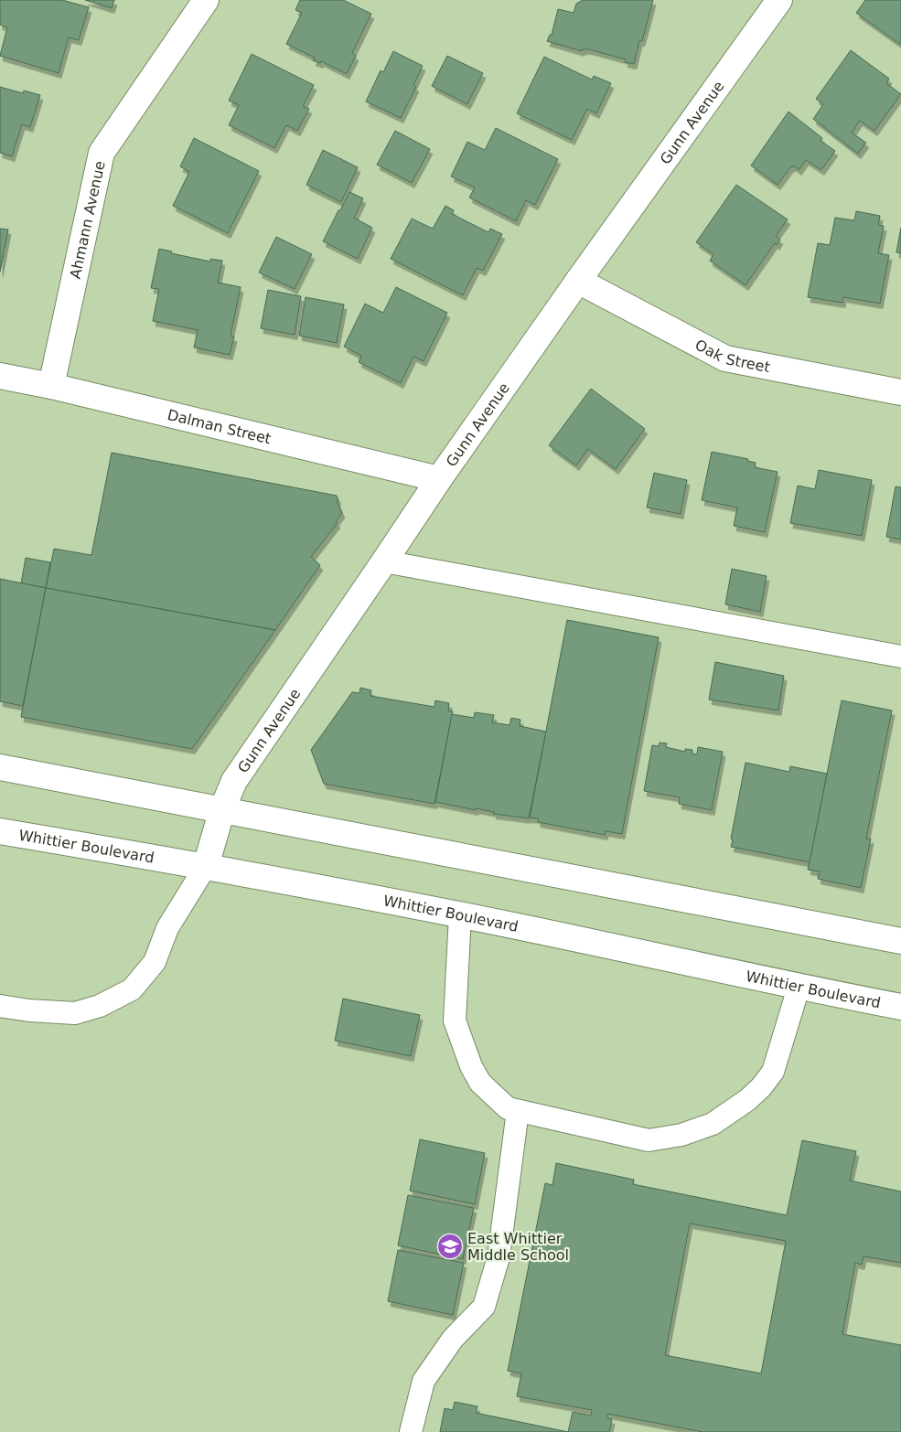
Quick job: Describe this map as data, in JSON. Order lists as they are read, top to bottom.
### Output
{
  "streets": {
    "street": [
      "Gunn Avenue",
      "Ahmann Avenue",
      "Oak Street",
      "Dalman Street",
      "Whittier Boulevard"
    ]
  },
  "crossings": [
    ["Gunn Avenue", "Oak Street"],
    ["Gunn Avenue", "Dalman Street"],
    ["Gunn Avenue", "Whittier Boulevard"],
    ["Ahmann Avenue", "Dalman Street"]
  ],
  "places": {
    "school or university": ["East Whittier Middle School"]
  }
}
